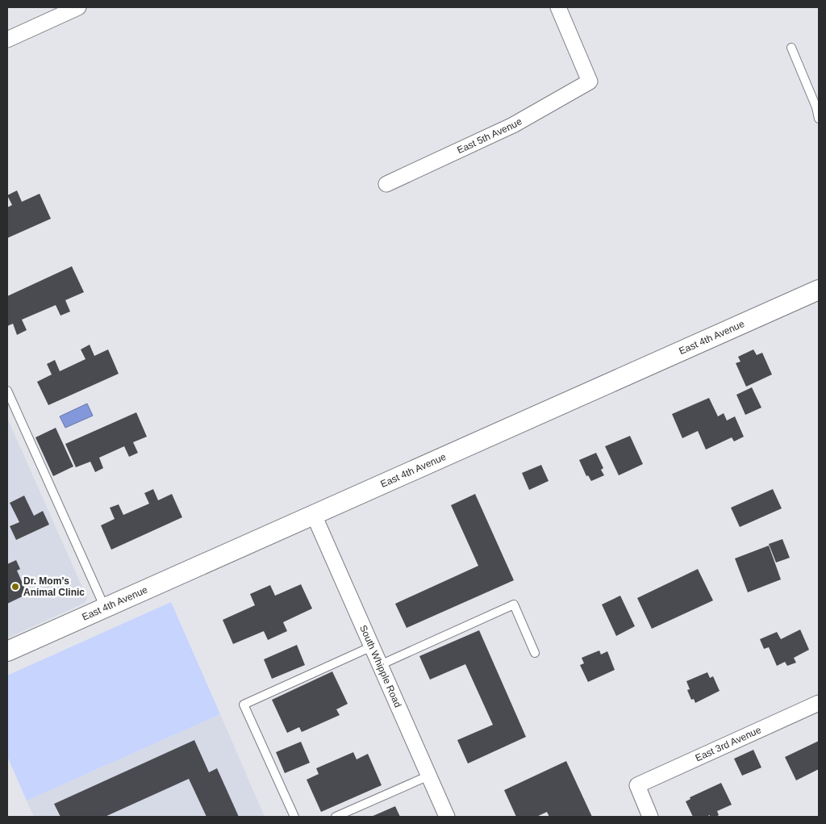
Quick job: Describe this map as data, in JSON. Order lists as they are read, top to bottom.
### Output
{
  "streets": {
    "street": [
      "East 5th Avenue",
      "East 4th Avenue",
      "South Whipple Road",
      "East 3rd Avenue"
    ]
  },
  "crossings": [
    ["East 4th Avenue", "South Whipple Road"]
  ],
  "places": ["Dr. Mom’s Animal Clinic"]
}
